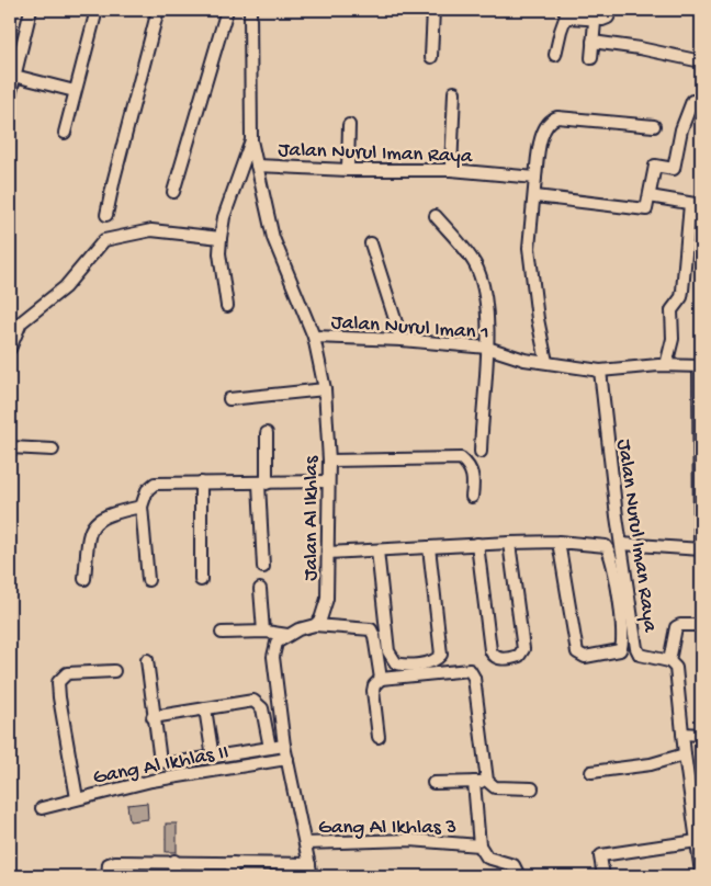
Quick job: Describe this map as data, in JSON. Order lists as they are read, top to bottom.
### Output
{
  "streets": {
    "street": [
      "Jalan Nurul Iman Raya",
      "Jalan Nurul Iman 1",
      "Jalan Al Ikhlas",
      "Gang Al Ikhlas II",
      "Gang Al Ikhlas 3"
    ]
  },
  "crossings": [
    ["Jalan Nurul Iman Raya", "Jalan Nurul Iman 1"],
    ["Jalan Nurul Iman Raya", "Jalan Al Ikhlas"],
    ["Jalan Nurul Iman 1", "Jalan Al Ikhlas"]
  ]
}
